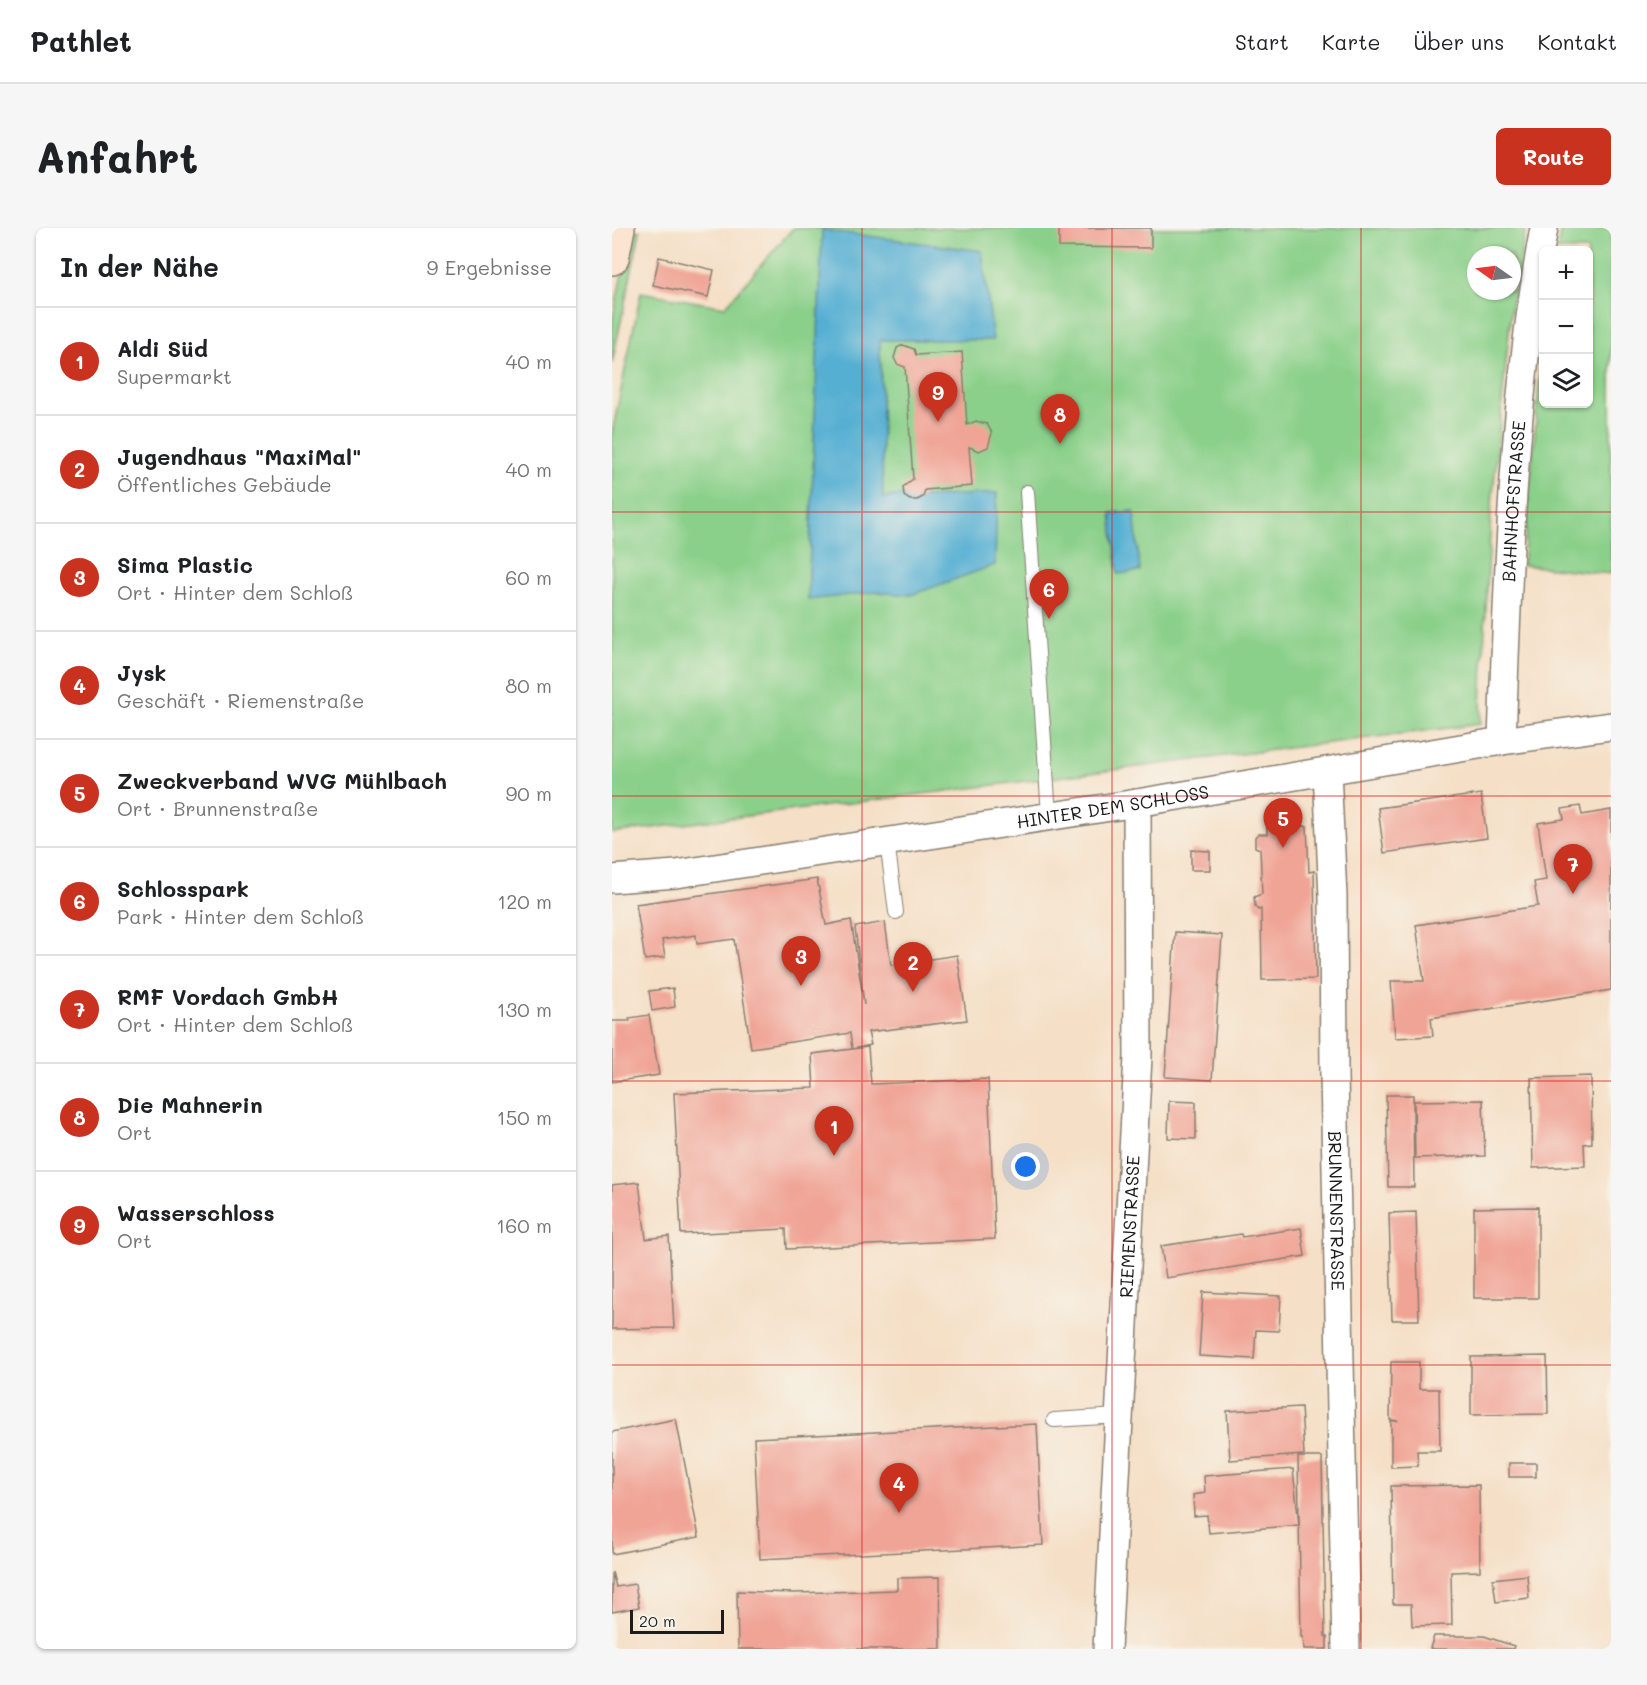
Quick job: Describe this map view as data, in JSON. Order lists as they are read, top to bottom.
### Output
{
  "streets": {
    "street": [
      "BAHNHOFSTRASSE",
      "HINTER DEM SCHLOSS",
      "BRUNNENSTRASSE",
      "RIEMENSTRASSE"
    ]
  },
  "crossings": [
    ["BAHNHOFSTRASSE", "HINTER DEM SCHLOSS"],
    ["HINTER DEM SCHLOSS", "BRUNNENSTRASSE"],
    ["HINTER DEM SCHLOSS", "RIEMENSTRASSE"]
  ],
  "scale_bar": "20 m",
  "north": "left",
  "page": {
    "header": "Pathlet",
    "nav": [
      "Start",
      "Karte",
      "Über uns",
      "Kontakt"
    ],
    "buttons": "Route",
    "title": "Anfahrt",
    "heading": ["In der Nähe", "9 Ergebnisse"],
    "map_buttons": ["+", "−"],
    "list": [
      {
        "mark": "1",
        "name": "Aldi Süd",
        "note": "Supermarkt",
        "value": "40 m"
      },
      {
        "mark": "2",
        "name": "Jugendhaus \"MaxiMal\"",
        "note": "Öffentliches Gebäude",
        "value": "40 m"
      },
      {
        "mark": "3",
        "name": "Sima Plastic",
        "note": "Ort · Hinter dem Schloß",
        "value": "60 m"
      },
      {
        "mark": "4",
        "name": "Jysk",
        "note": "Geschäft · Riemenstraße",
        "value": "80 m"
      },
      {
        "mark": "5",
        "name": "Zweckverband WVG Mühlbach",
        "note": "Ort · Brunnenstraße",
        "value": "90 m"
      },
      {
        "mark": "6",
        "name": "Schlosspark",
        "note": "Park · Hinter dem Schloß",
        "value": "120 m"
      },
      {
        "mark": "7",
        "name": "RMF Vordach GmbH",
        "note": "Ort · Hinter dem Schloß",
        "value": "130 m"
      },
      {
        "mark": "8",
        "name": "Die Mahnerin",
        "note": "Ort",
        "value": "150 m"
      },
      {
        "mark": "9",
        "name": "Wasserschloss",
        "note": "Ort",
        "value": "160 m"
      }
    ],
    "pins": [
      "9",
      "8",
      "6",
      "5",
      "7",
      "3",
      "2",
      "1",
      "4"
    ],
    "scale": "20 m"
  }
}
